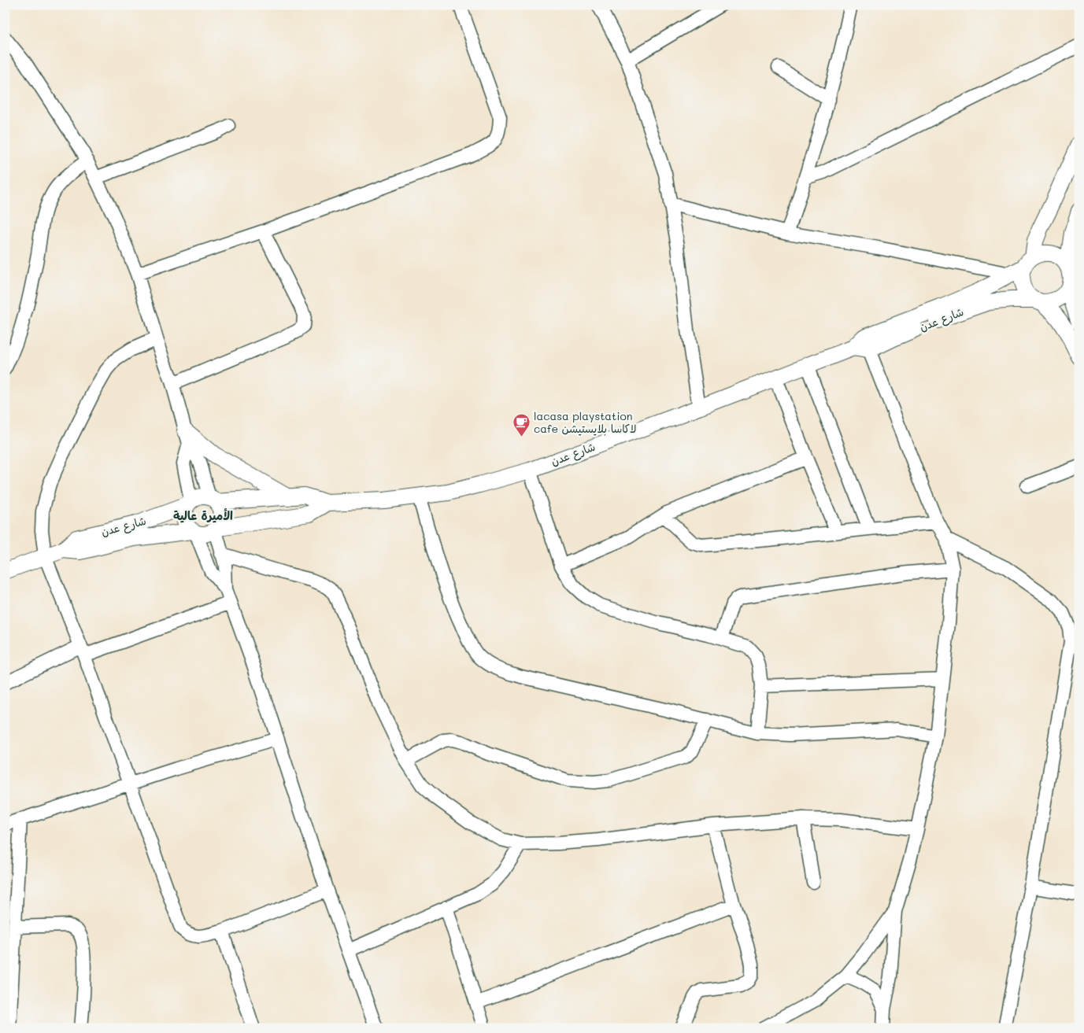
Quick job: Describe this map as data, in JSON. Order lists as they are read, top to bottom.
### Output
{
  "streets": {
    "street": ["شارع عدن"]
  },
  "districts": ["الأميرة عالية"],
  "places": {
    "cafe": ["lacasa playstation cafe لاكاسا بلايستيشن"]
  }
}
